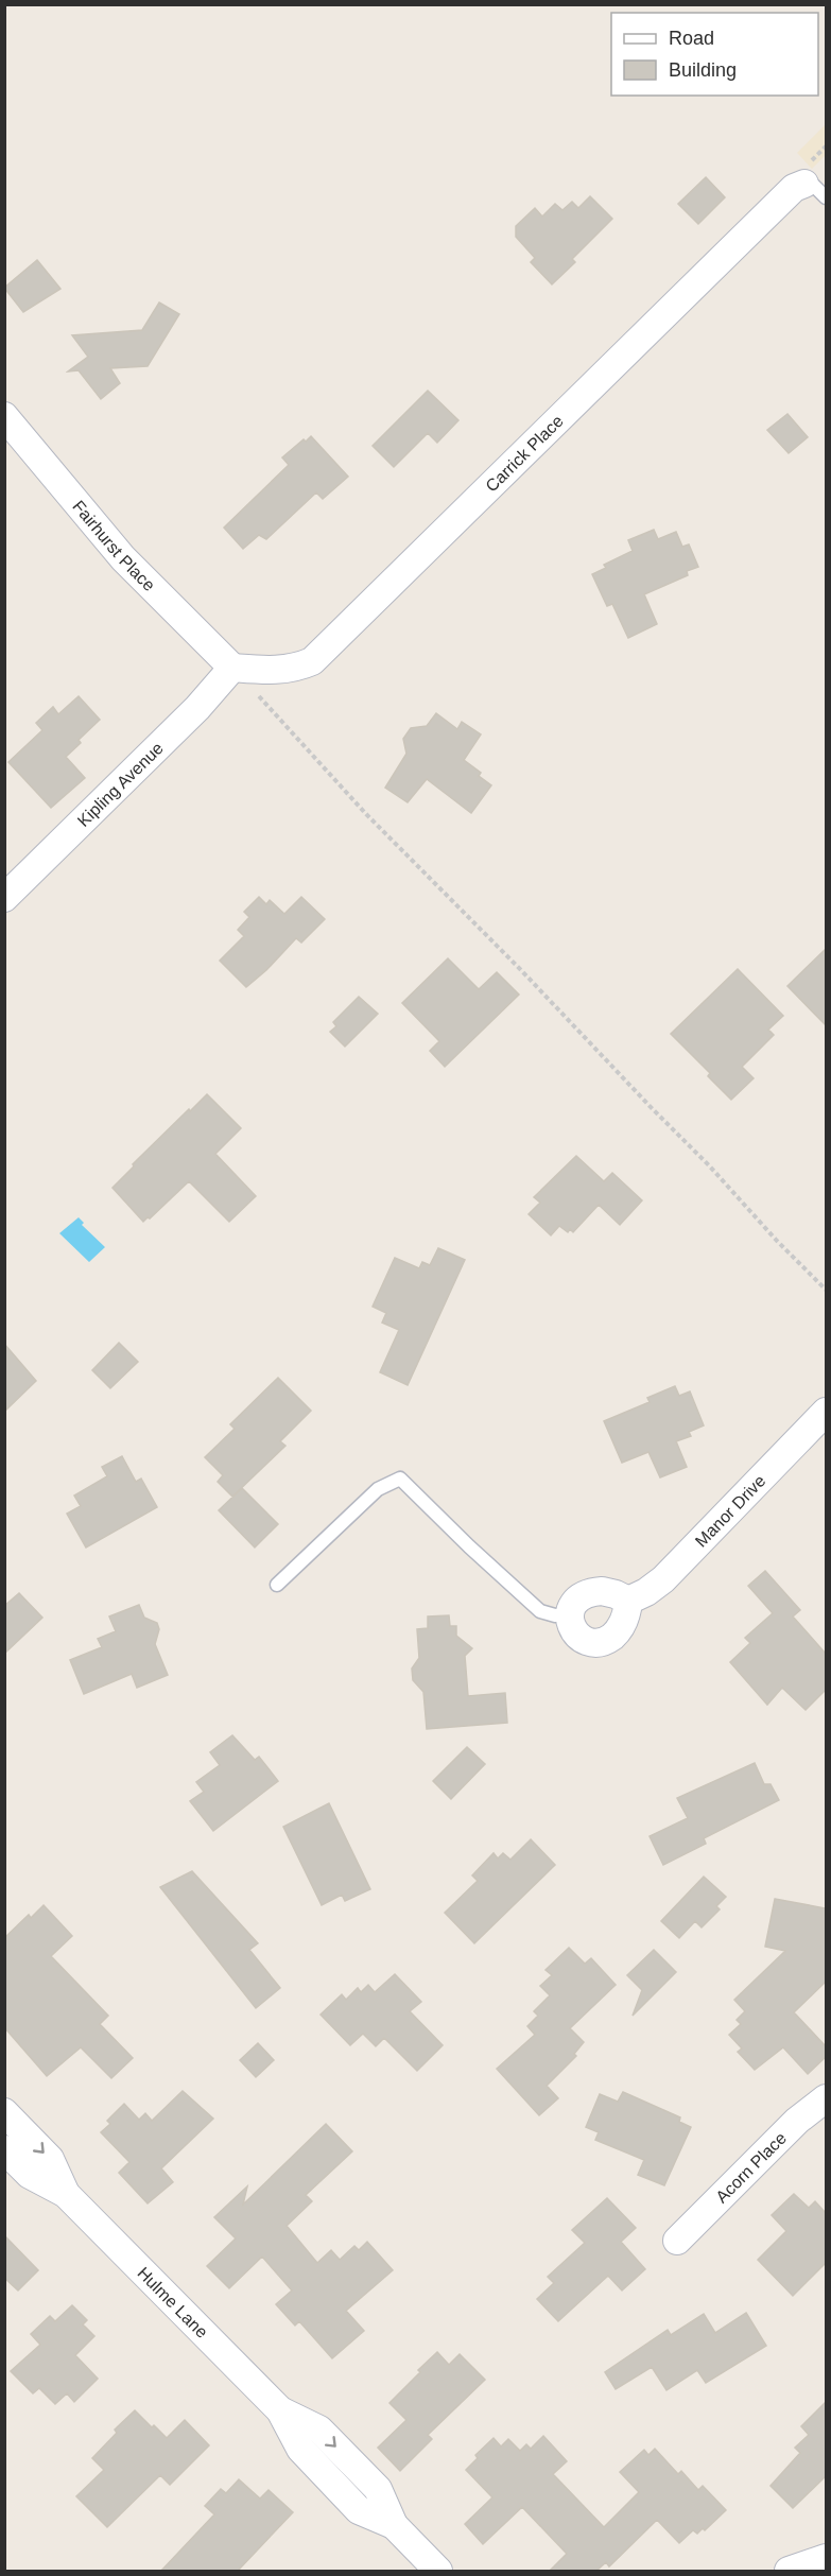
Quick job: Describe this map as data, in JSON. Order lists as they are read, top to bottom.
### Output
{
  "streets": {
    "street": [
      "Carrick Place",
      "Fairhurst Place",
      "Kipling Avenue",
      "Manor Drive",
      "Acorn Place",
      "Hulme Lane"
    ]
  },
  "crossings": [
    ["Carrick Place", "Fairhurst Place"],
    ["Carrick Place", "Kipling Avenue"],
    ["Fairhurst Place", "Kipling Avenue"]
  ],
  "legend": ["Road", "Building"]
}
